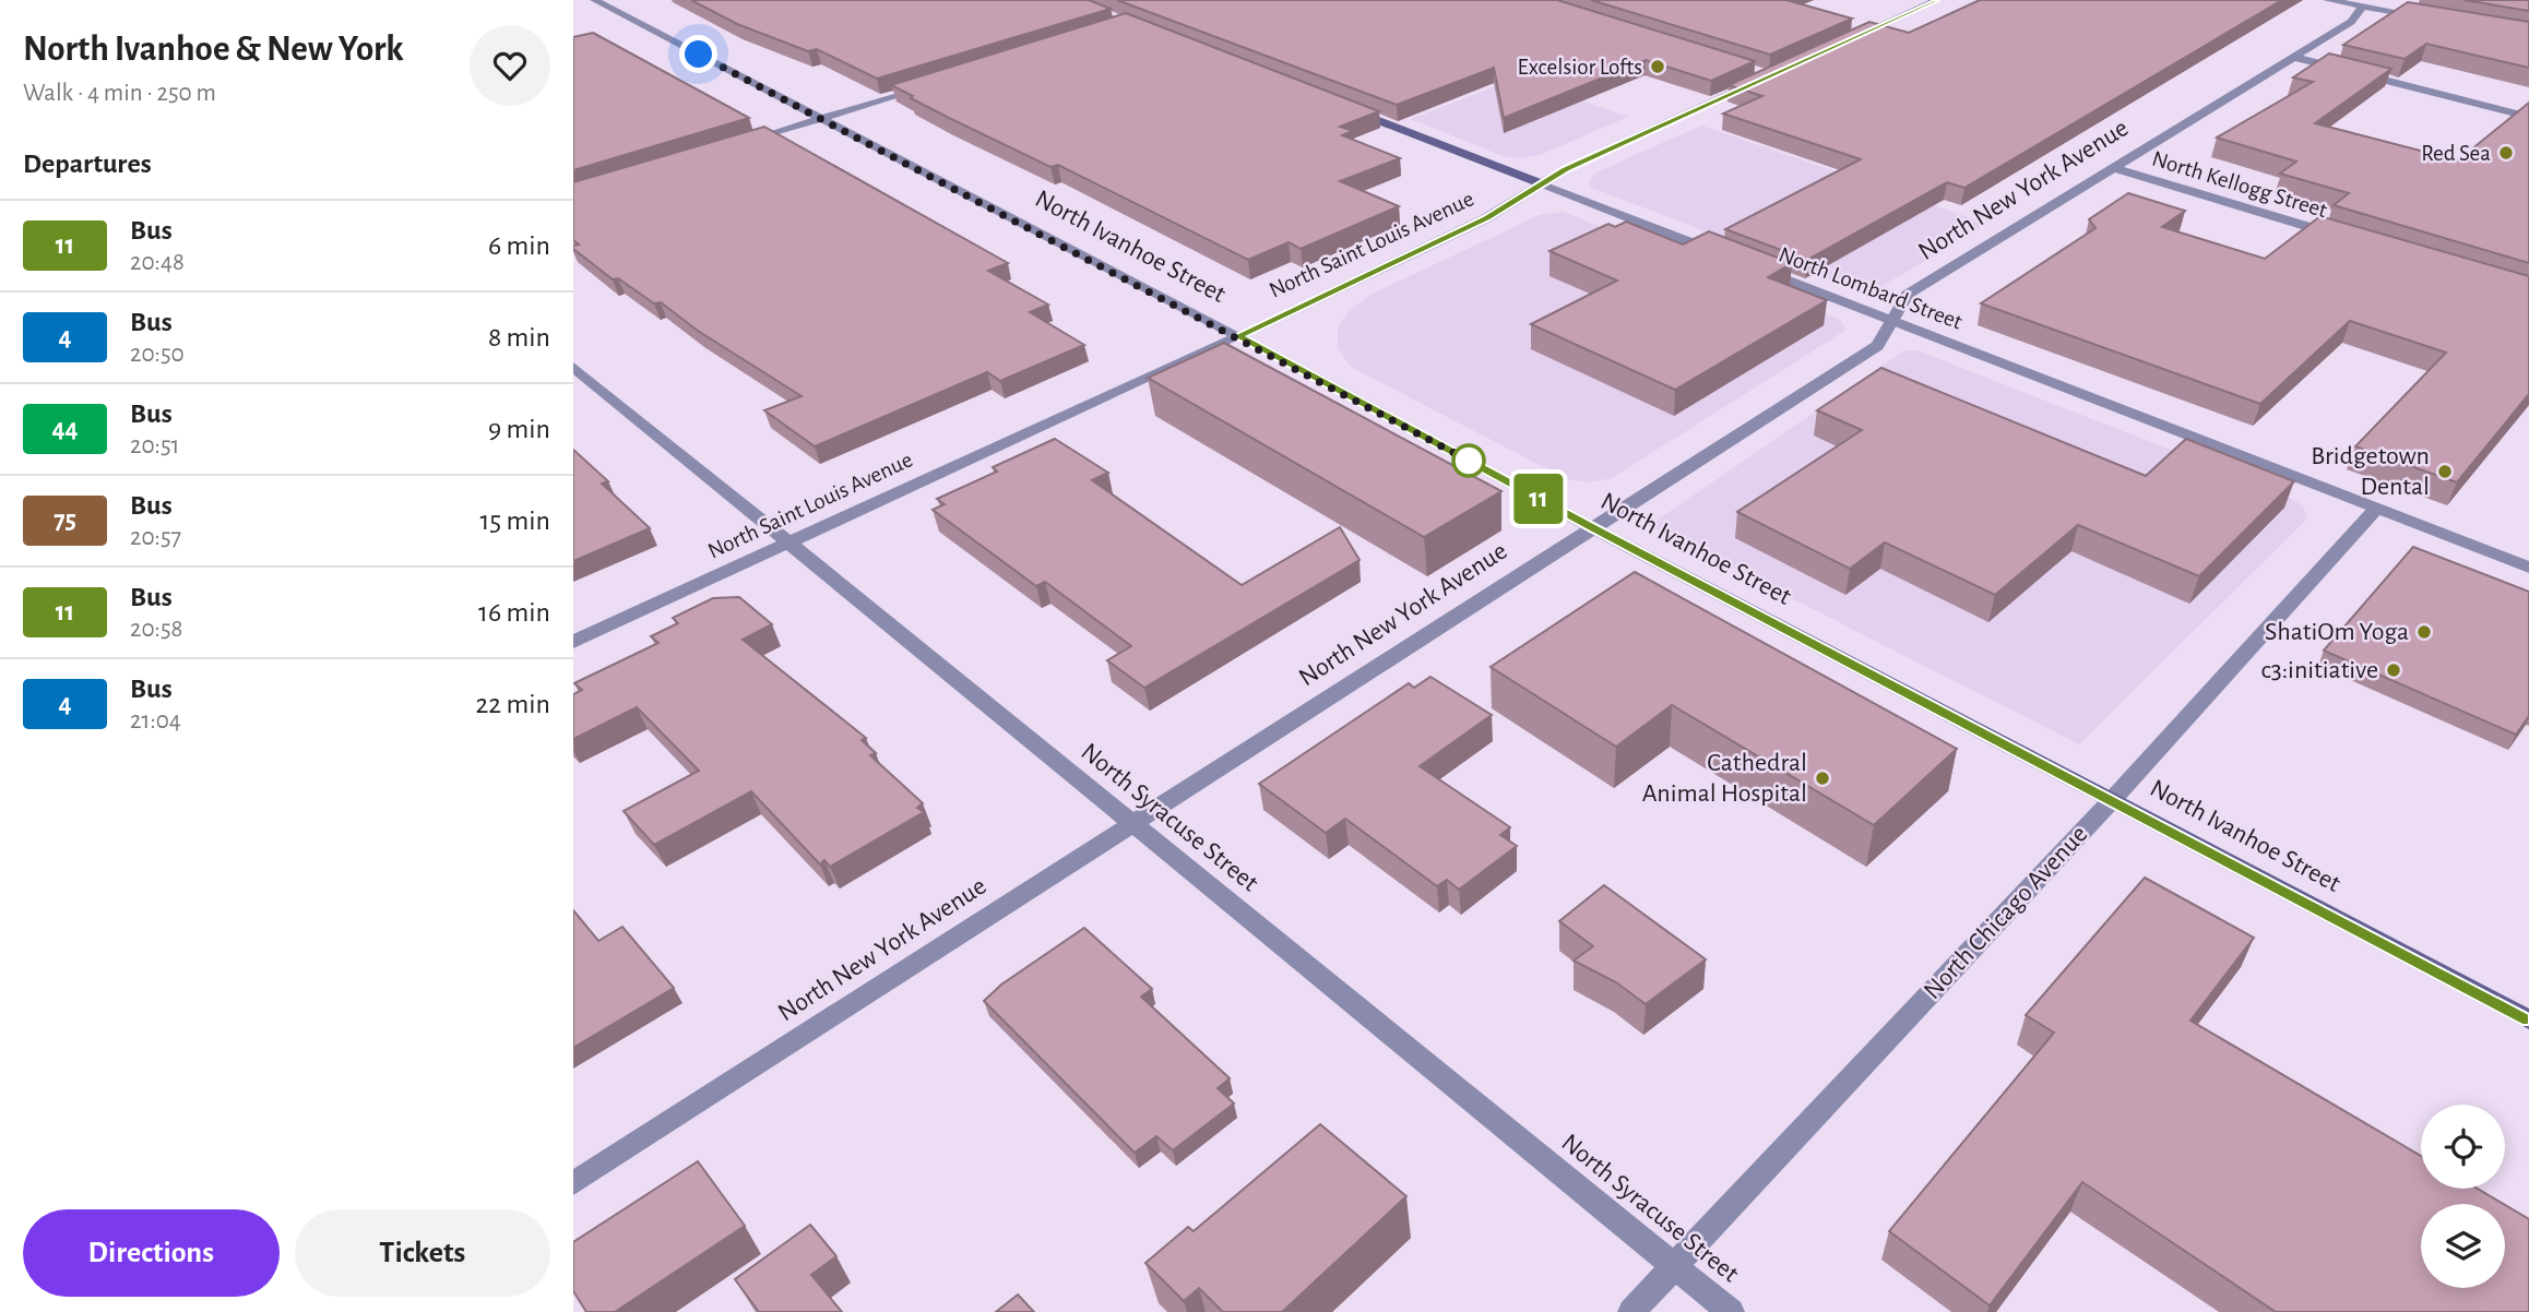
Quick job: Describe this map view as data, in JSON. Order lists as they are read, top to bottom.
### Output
{
  "streets": {
    "main road": ["North Saint Louis Avenue", "North Ivanhoe Street"],
    "street": [
      "North Kellogg Street",
      "North New York Avenue",
      "North Lombard Street",
      "North Syracuse Street",
      "North Chicago Avenue"
    ]
  },
  "crossings": [
    ["North Kellogg Street", "North New York Avenue"],
    ["North New York Avenue", "North Ivanhoe Street"],
    ["North New York Avenue", "North Lombard Street"],
    ["North New York Avenue", "North Syracuse Street"],
    ["North Saint Louis Avenue", "North Ivanhoe Street"],
    ["North Saint Louis Avenue", "North Syracuse Street"],
    ["North Ivanhoe Street", "North Chicago Avenue"],
    ["North Lombard Street", "North Chicago Avenue"],
    ["North Syracuse Street", "North Chicago Avenue"]
  ],
  "places": [
    "Excelsior Lofts",
    "Red Sea",
    "Bridgetown Dental",
    "ShatiOm Yoga",
    "c3:initiative",
    "Cathedral Animal Hospital"
  ],
  "lines": ["bus line 11"],
  "page": {
    "heading": [
      ["North Ivanhoe & New York", "Walk · 4 min · 250 m"],
      "Departures"
    ],
    "on_map": "11",
    "list": [
      {
        "mark": "11",
        "name": "Bus",
        "note": "20:48",
        "value": "6 min"
      },
      {
        "mark": "4",
        "name": "Bus",
        "note": "20:50",
        "value": "8 min"
      },
      {
        "mark": "44",
        "name": "Bus",
        "note": "20:51",
        "value": "9 min"
      },
      {
        "mark": "75",
        "name": "Bus",
        "note": "20:57",
        "value": "15 min"
      },
      {
        "mark": "11",
        "name": "Bus",
        "note": "20:58",
        "value": "16 min"
      },
      {
        "mark": "4",
        "name": "Bus",
        "note": "21:04",
        "value": "22 min"
      }
    ],
    "buttons": ["Directions", "Tickets"]
  }
}
